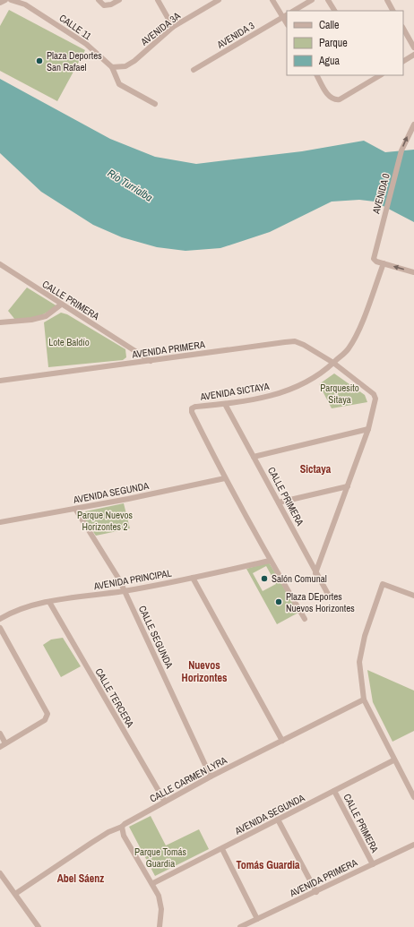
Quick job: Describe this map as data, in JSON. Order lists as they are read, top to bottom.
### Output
{
  "streets": {
    "street": [
      "CALLE 11",
      "AVENIDA 3A",
      "AVENIDA 3",
      "AVENIDA 0",
      "CALLE PRIMERA",
      "AVENIDA PRIMERA",
      "AVENIDA SICTAYA",
      "AVENIDA SEGUNDA",
      "AVENIDA PRINCIPAL",
      "CALLE SEGUNDA",
      "CALLE TERCERA",
      "CALLE CARMEN LYRA"
    ]
  },
  "crossings": [
    ["CALLE 11", "AVENIDA 3A"],
    ["AVENIDA 0", "AVENIDA SICTAYA"],
    ["CALLE PRIMERA", "AVENIDA PRIMERA"],
    ["CALLE PRIMERA", "AVENIDA SICTAYA"],
    ["CALLE PRIMERA", "AVENIDA SEGUNDA"],
    ["AVENIDA PRIMERA", "AVENIDA SICTAYA"],
    ["AVENIDA SICTAYA", "AVENIDA SEGUNDA"],
    ["AVENIDA SICTAYA", "AVENIDA PRINCIPAL"],
    ["AVENIDA SEGUNDA", "CALLE SEGUNDA"],
    ["AVENIDA PRINCIPAL", "CALLE SEGUNDA"],
    ["AVENIDA PRINCIPAL", "CALLE TERCERA"],
    ["CALLE SEGUNDA", "CALLE CARMEN LYRA"],
    ["CALLE TERCERA", "CALLE CARMEN LYRA"]
  ],
  "one_way": ["AVENIDA 0"],
  "districts": [
    "Sictaya",
    "Nuevos Horizontes",
    "Tomás Guardia",
    "Abel Sáenz"
  ],
  "water": ["Río Turrialba"],
  "parks": [
    "Lote Baldío",
    "Parquesito Sitaya",
    "Parque Nuevos Horizontes 2",
    "Parque Tomás Guardia"
  ],
  "places": ["Plaza Deportes San Rafael", "Salón Comunal", "Plaza DEportes Nuevos Horizontes"],
  "legend": ["Calle", "Parque", "Agua"]
}
